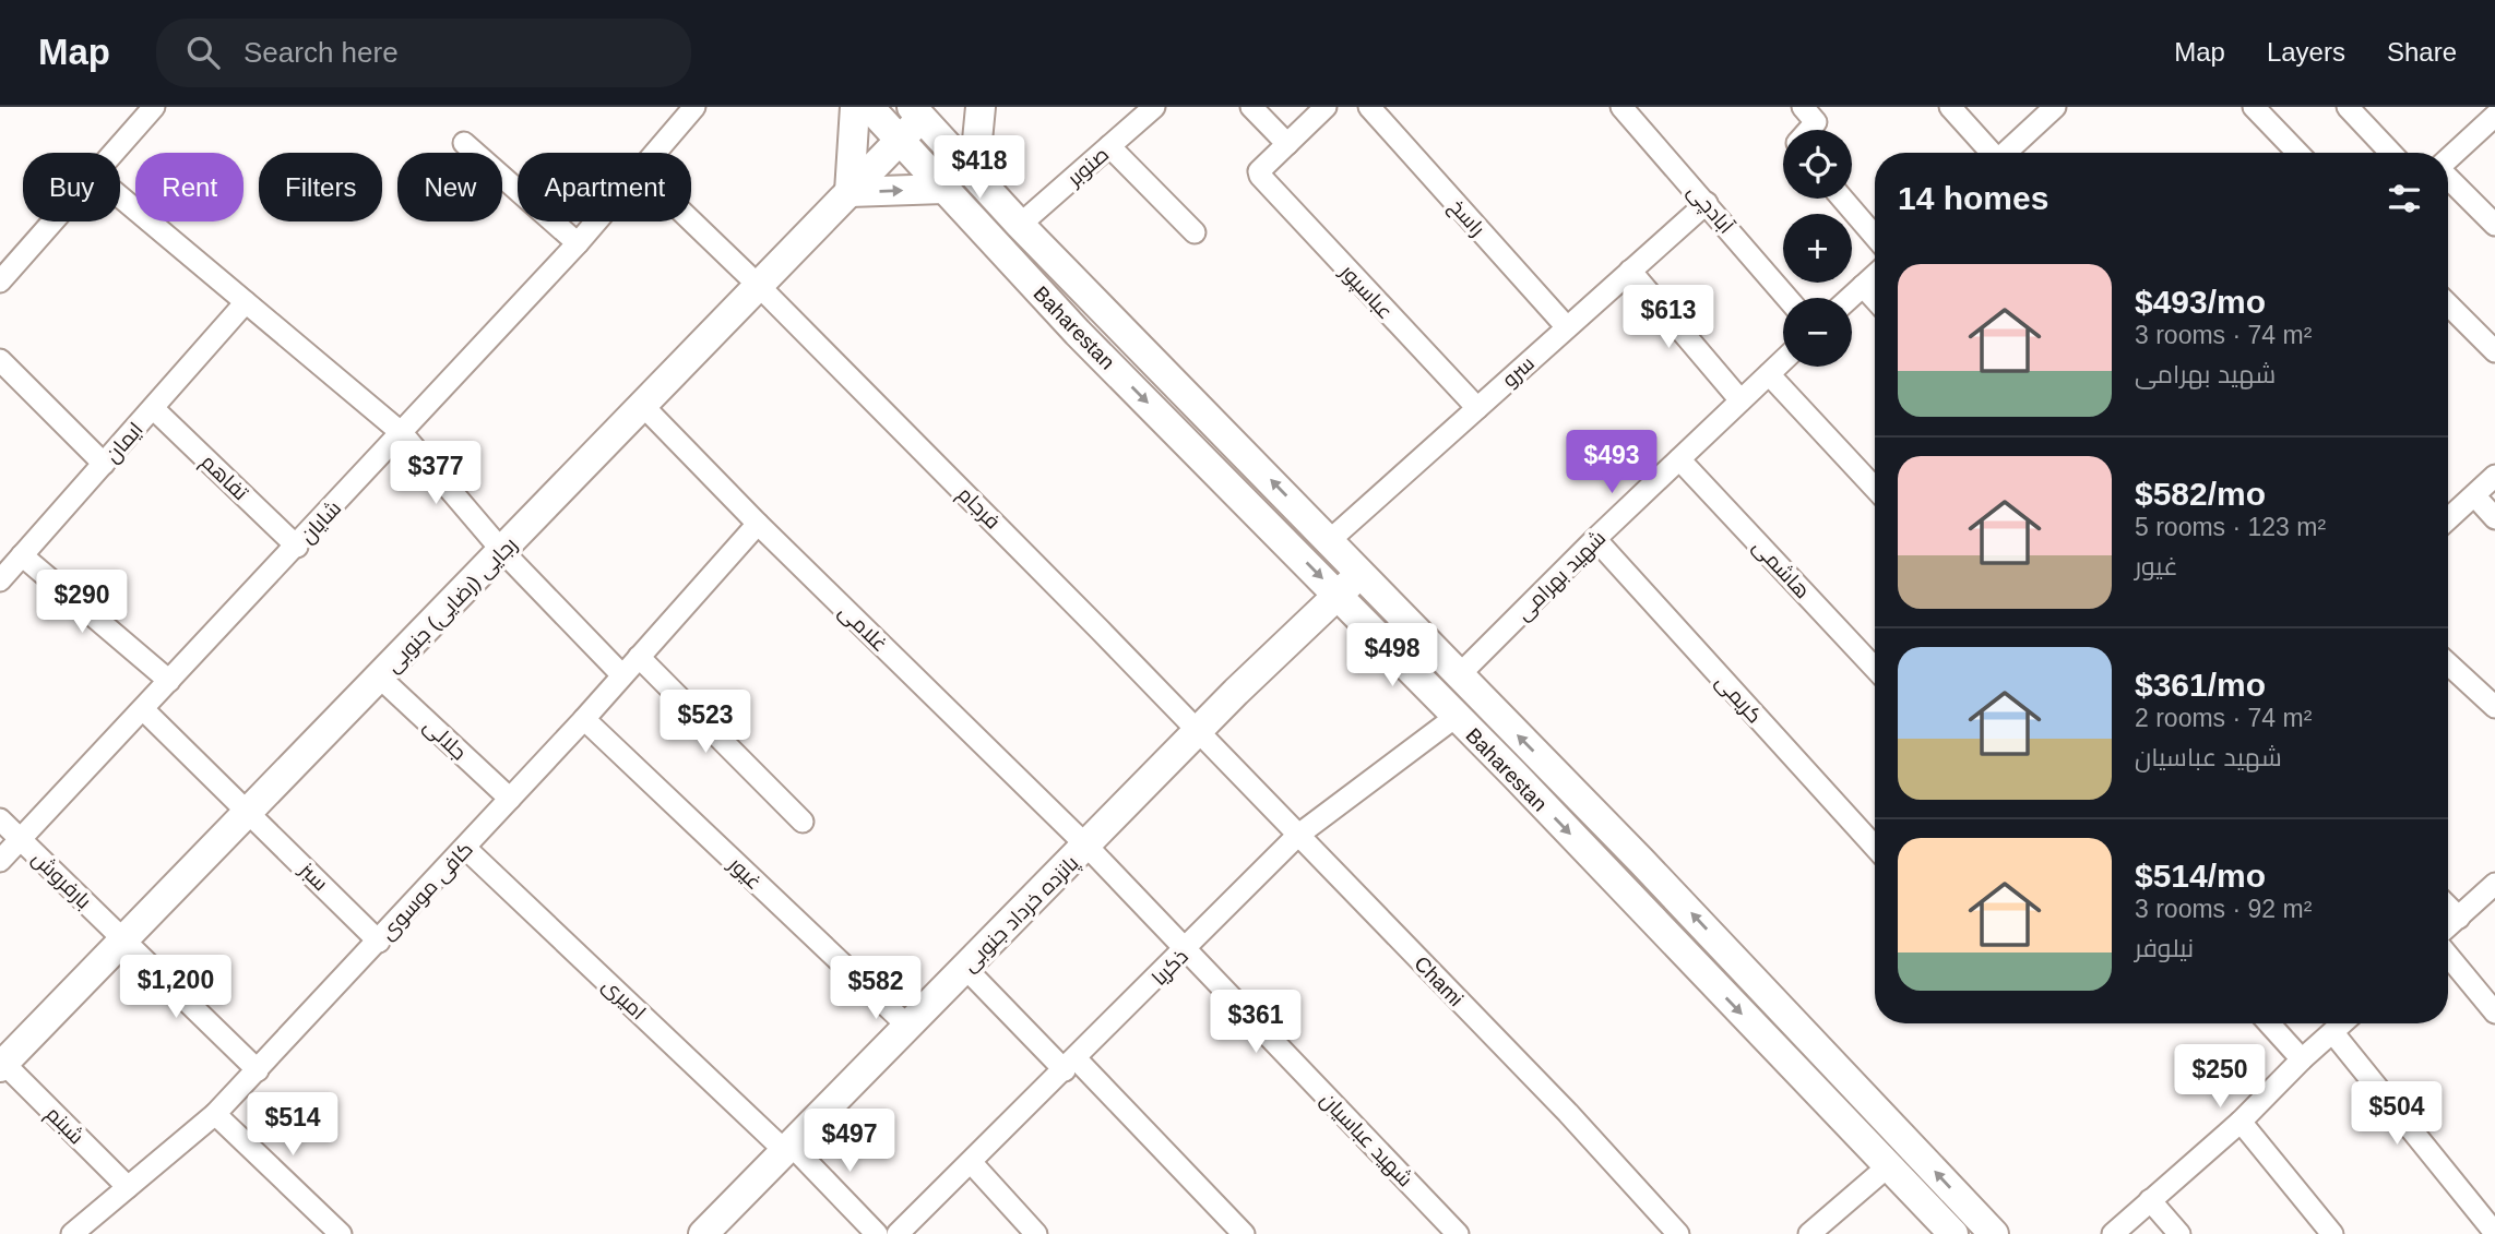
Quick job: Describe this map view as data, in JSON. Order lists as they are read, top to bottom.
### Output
{
  "streets": {
    "main road": ["Baharestan", "رجایی (رضایی) جنوبی", "پانزده خرداد جنوبی"],
    "street": [
      "صنوبر",
      "آبادچی",
      "راسخ",
      "عباسپور",
      "سرو",
      "ایمان",
      "تفاهم",
      "فرجام",
      "شایان",
      "هاشمی",
      "شهید بهرامی",
      "غلامی",
      "کریمی",
      "جلالی",
      "غیور",
      "سبز",
      "بارفروش",
      "کافی موسوی",
      "ذکریا",
      "Chami",
      "امیری",
      "شبنم",
      "شهید عباسیان"
    ]
  },
  "crossings": [
    ["صنوبر", "Baharestan"],
    ["آبادچی", "سرو"],
    ["راسخ", "سرو"],
    ["عباسپور", "سرو"],
    ["Baharestan", "سرو"],
    ["Baharestan", "شهید بهرامی"],
    ["Baharestan", "رجایی (رضایی) جنوبی"],
    ["Baharestan", "پانزده خرداد جنوبی"],
    ["Baharestan", "ذکریا"],
    ["ایمان", "تفاهم"],
    ["تفاهم", "شایان"],
    ["فرجام", "رجایی (رضایی) جنوبی"],
    ["فرجام", "پانزده خرداد جنوبی"],
    ["فرجام", "Chami"],
    ["شایان", "سبز"],
    ["شایان", "بارفروش"],
    ["هاشمی", "شهید بهرامی"],
    ["شهید بهرامی", "کریمی"],
    ["رجایی (رضایی) جنوبی", "غلامی"],
    ["رجایی (رضایی) جنوبی", "جلالی"],
    ["رجایی (رضایی) جنوبی", "سبز"],
    ["رجایی (رضایی) جنوبی", "بارفروش"],
    ["رجایی (رضایی) جنوبی", "شبنم"],
    ["غلامی", "کافی موسوی"],
    ["غلامی", "پانزده خرداد جنوبی"],
    ["غلامی", "شهید عباسیان"],
    ["جلالی", "کافی موسوی"],
    ["غیور", "کافی موسوی"],
    ["غیور", "پانزده خرداد جنوبی"],
    ["سبز", "کافی موسوی"],
    ["بارفروش", "کافی موسوی"],
    ["کافی موسوی", "امیری"],
    ["کافی موسوی", "شبنم"],
    ["پانزده خرداد جنوبی", "Chami"],
    ["پانزده خرداد جنوبی", "امیری"],
    ["پانزده خرداد جنوبی", "شهید عباسیان"],
    ["ذکریا", "Chami"],
    ["ذکریا", "شهید عباسیان"]
  ],
  "page": {
    "header": "Map",
    "search": "Search here",
    "nav": ["Map", "Layers", "Share"],
    "map_buttons": ["+", "−"],
    "price": [
      "$418",
      "$613",
      "$493",
      "$377",
      "$290",
      "$498",
      "$523",
      "$1,200",
      "$582",
      "$361",
      "$250",
      "$504",
      "$514",
      "$497"
    ],
    "chip": [
      "Buy",
      "Rent",
      "Filters",
      "New",
      "Apartment"
    ],
    "heading": "14 homes",
    "list": [
      {
        "name": "$493/mo",
        "note": "3 rooms · 74 m² · شهید بهرامی"
      },
      {
        "name": "$582/mo",
        "note": "5 rooms · 123 m² · غیور"
      },
      {
        "name": "$361/mo",
        "note": "2 rooms · 74 m² · شهید عباسیان"
      },
      {
        "name": "$514/mo",
        "note": "3 rooms · 92 m² · نیلوفر"
      }
    ]
  }
}
